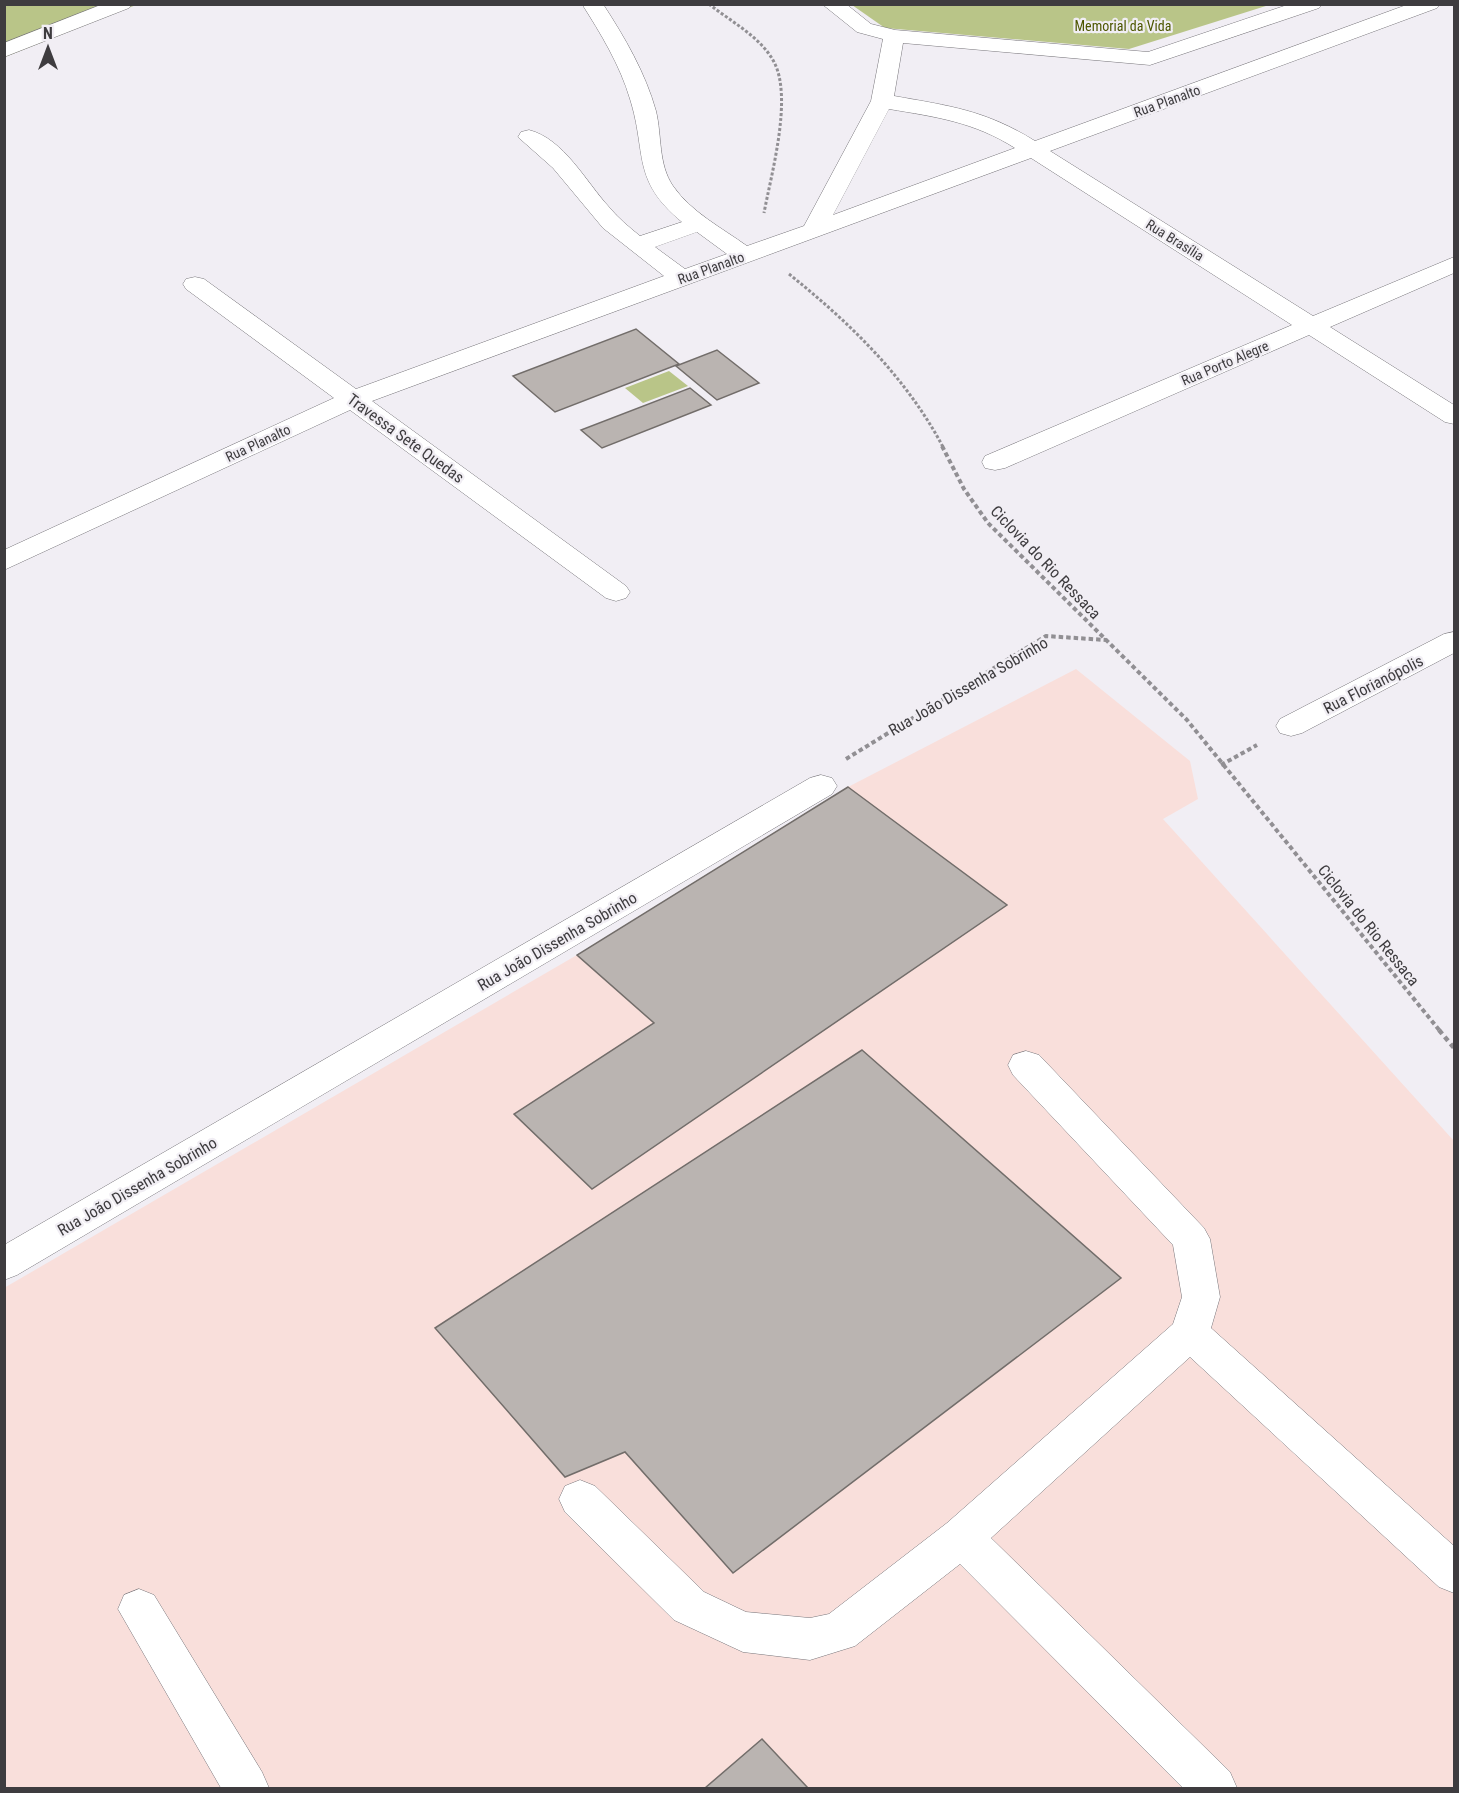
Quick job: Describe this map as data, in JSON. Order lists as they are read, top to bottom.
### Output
{
  "streets": {
    "street": [
      "Rua Planalto",
      "Rua Brasília",
      "Rua Porto Alegre",
      "Travessa Sete Quedas",
      "Rua Florianópolis",
      "Rua João Dissenha Sobrinho"
    ],
    "path": ["Ciclovia do Rio Ressaca"]
  },
  "crossings": [
    ["Rua Planalto", "Rua Brasília"],
    ["Rua Planalto", "Travessa Sete Quedas"],
    ["Rua Planalto", "Ciclovia do Rio Ressaca"],
    ["Rua Brasília", "Rua Porto Alegre"],
    ["Ciclovia do Rio Ressaca", "Rua João Dissenha Sobrinho"]
  ],
  "parks": ["Memorial da Vida"],
  "north": "top"
}
